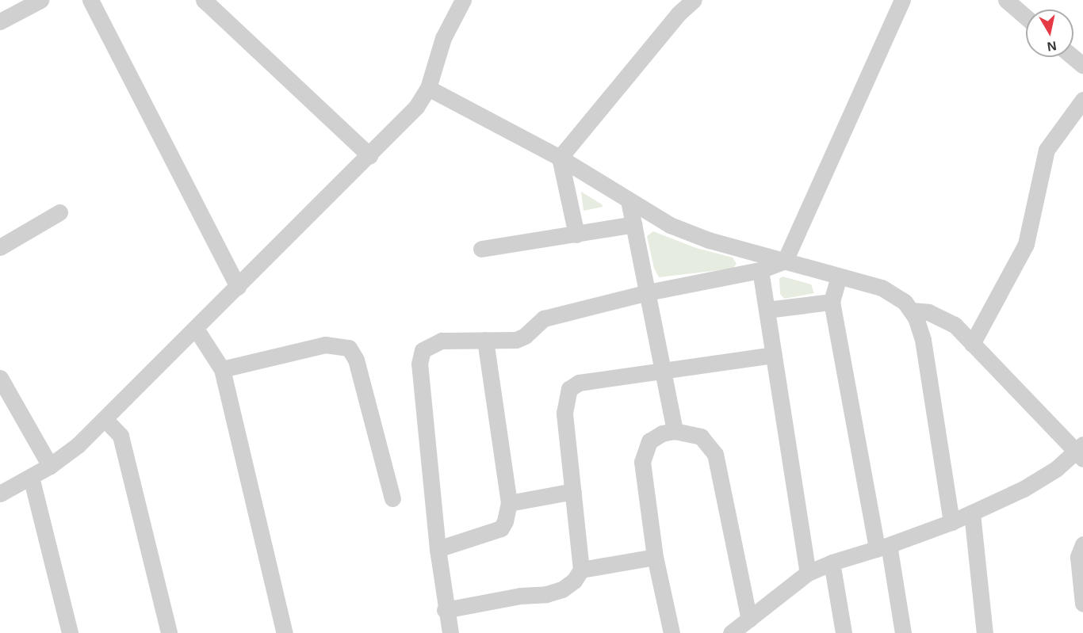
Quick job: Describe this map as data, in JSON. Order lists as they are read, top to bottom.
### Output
{
  "north": "bottom"
}
